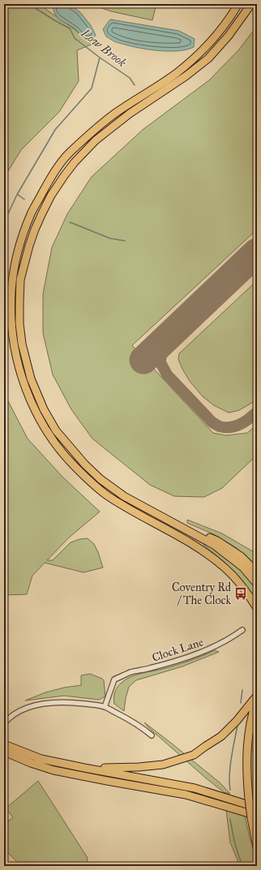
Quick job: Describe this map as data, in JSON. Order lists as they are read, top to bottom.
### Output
{
  "streets": {
    "street": ["Clock Lane"]
  },
  "water": ["Low Brook"],
  "places": {
    "bus stop": ["Coventry Rd / The Clock"]
  }
}
